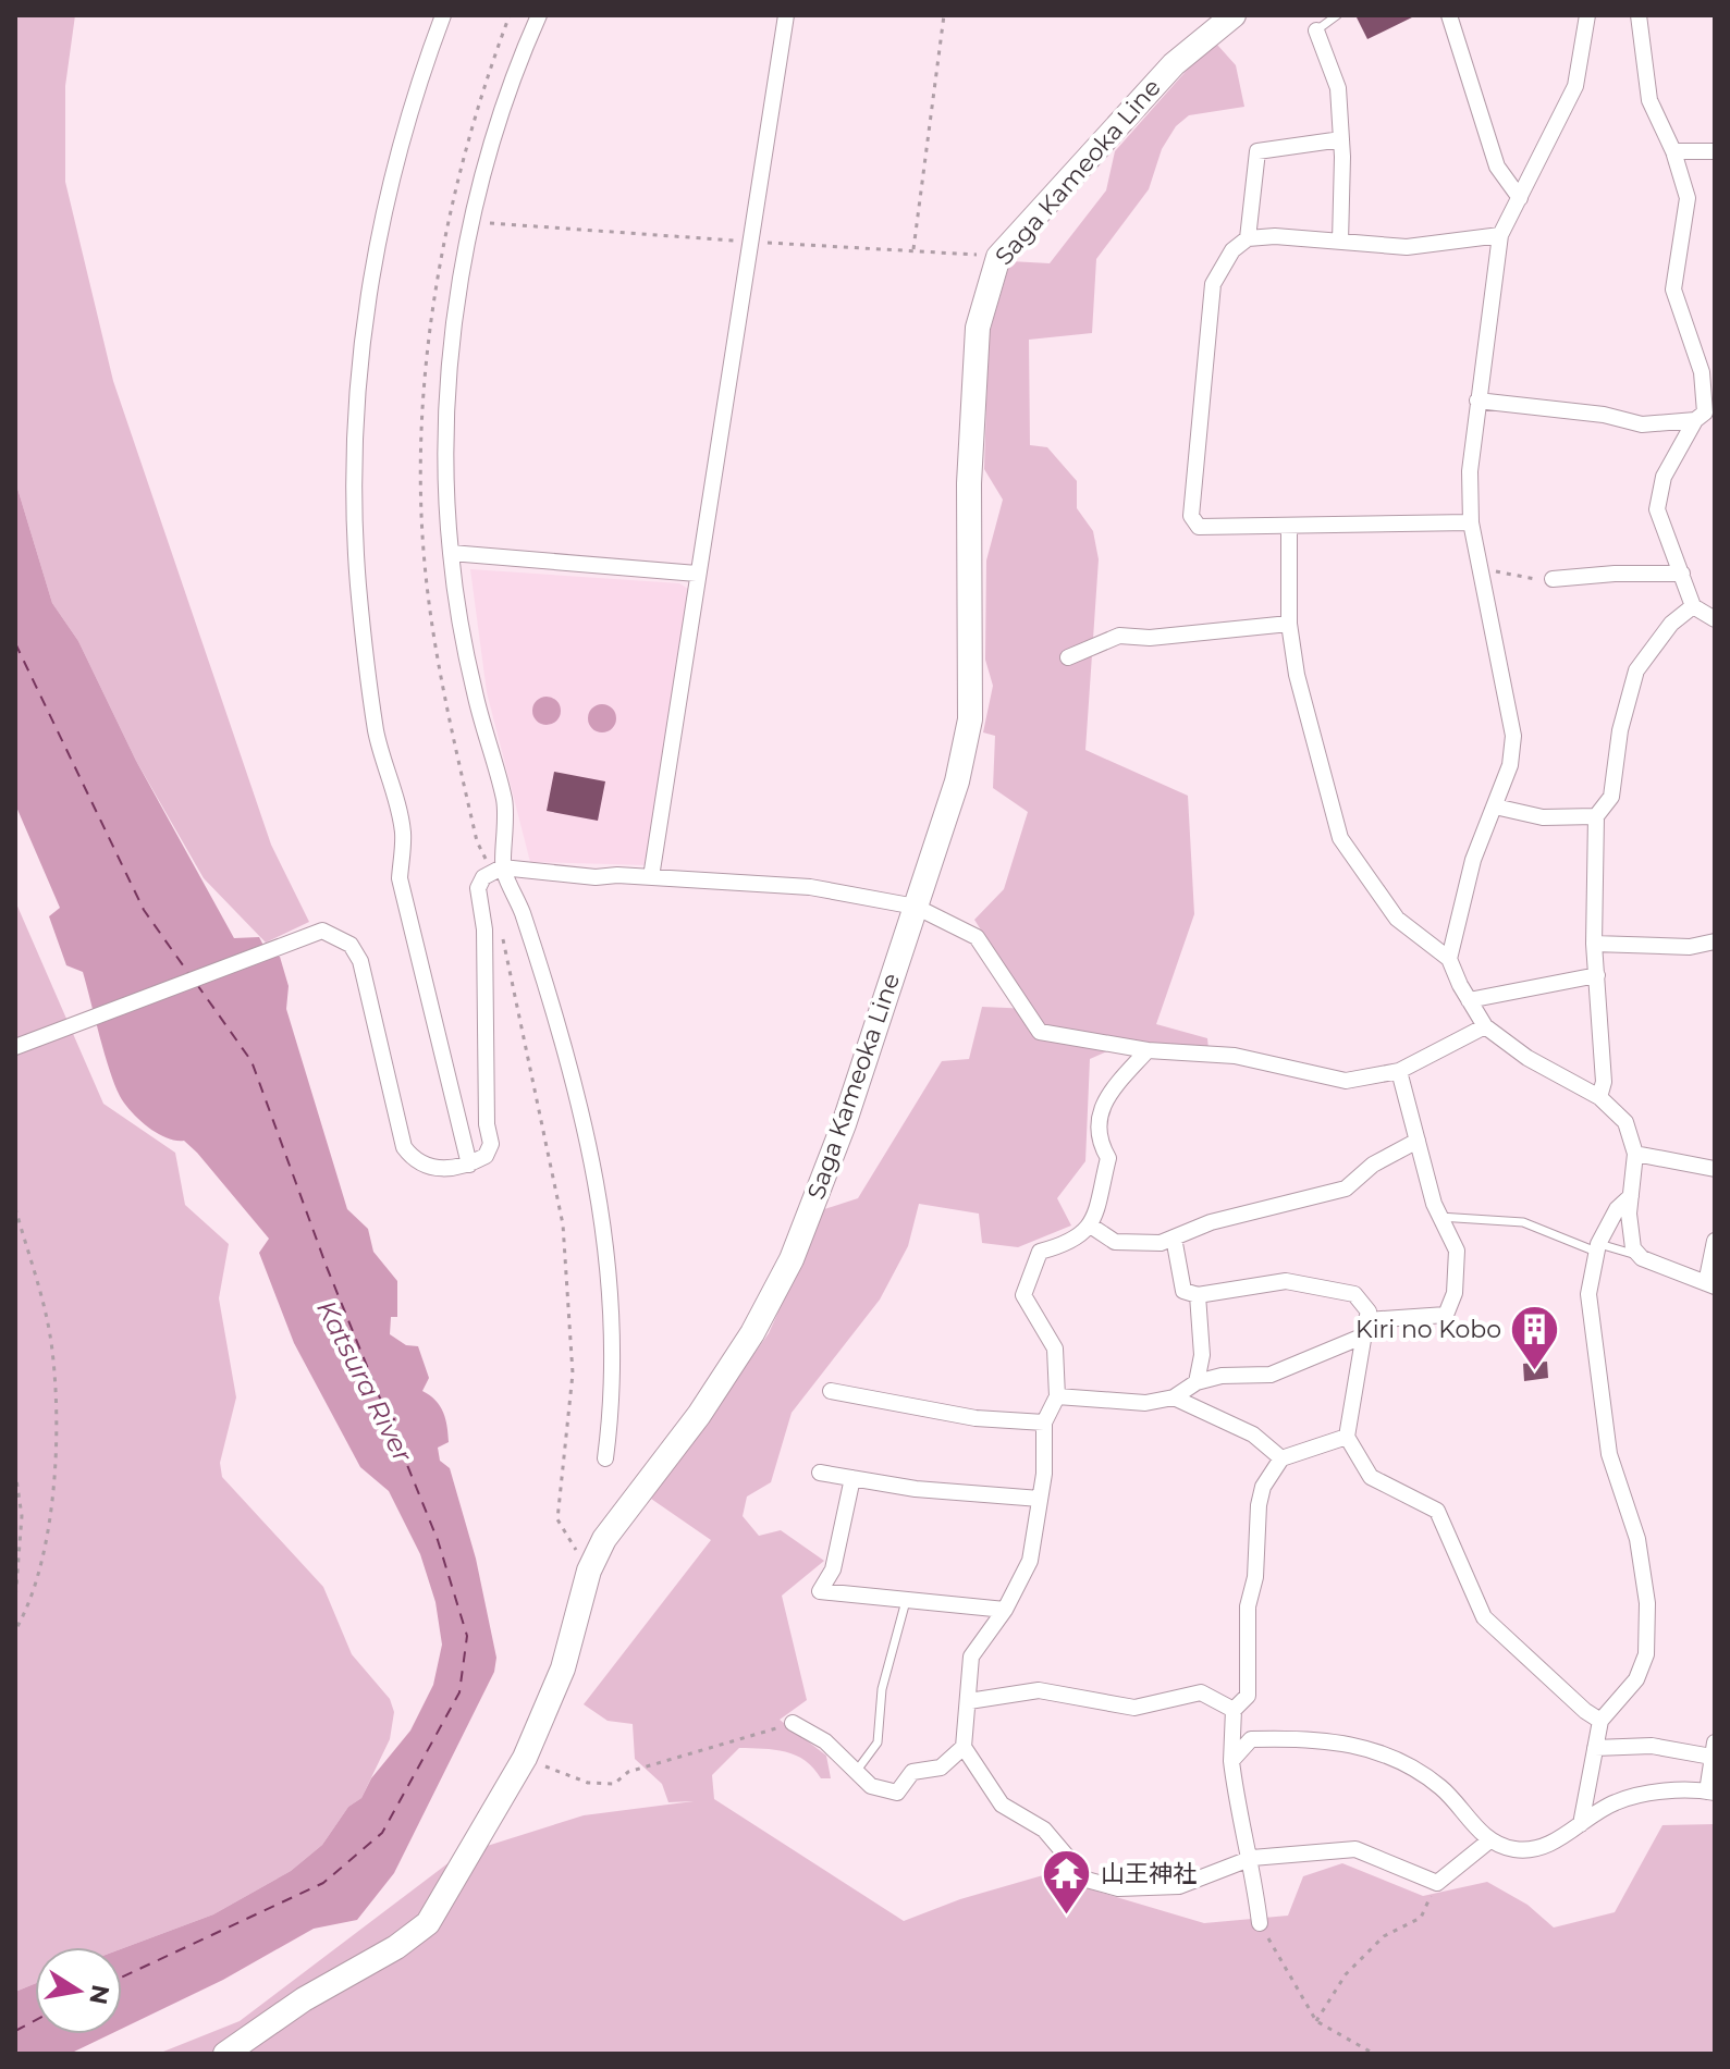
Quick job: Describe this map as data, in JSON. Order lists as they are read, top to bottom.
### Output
{
  "streets": {
    "main road": ["Saga Kameoka Line"]
  },
  "water": ["Katsura River"],
  "places": {
    "building": ["Kiri no Kobo"],
    "temple": ["山王神社"]
  },
  "north": "right"
}
